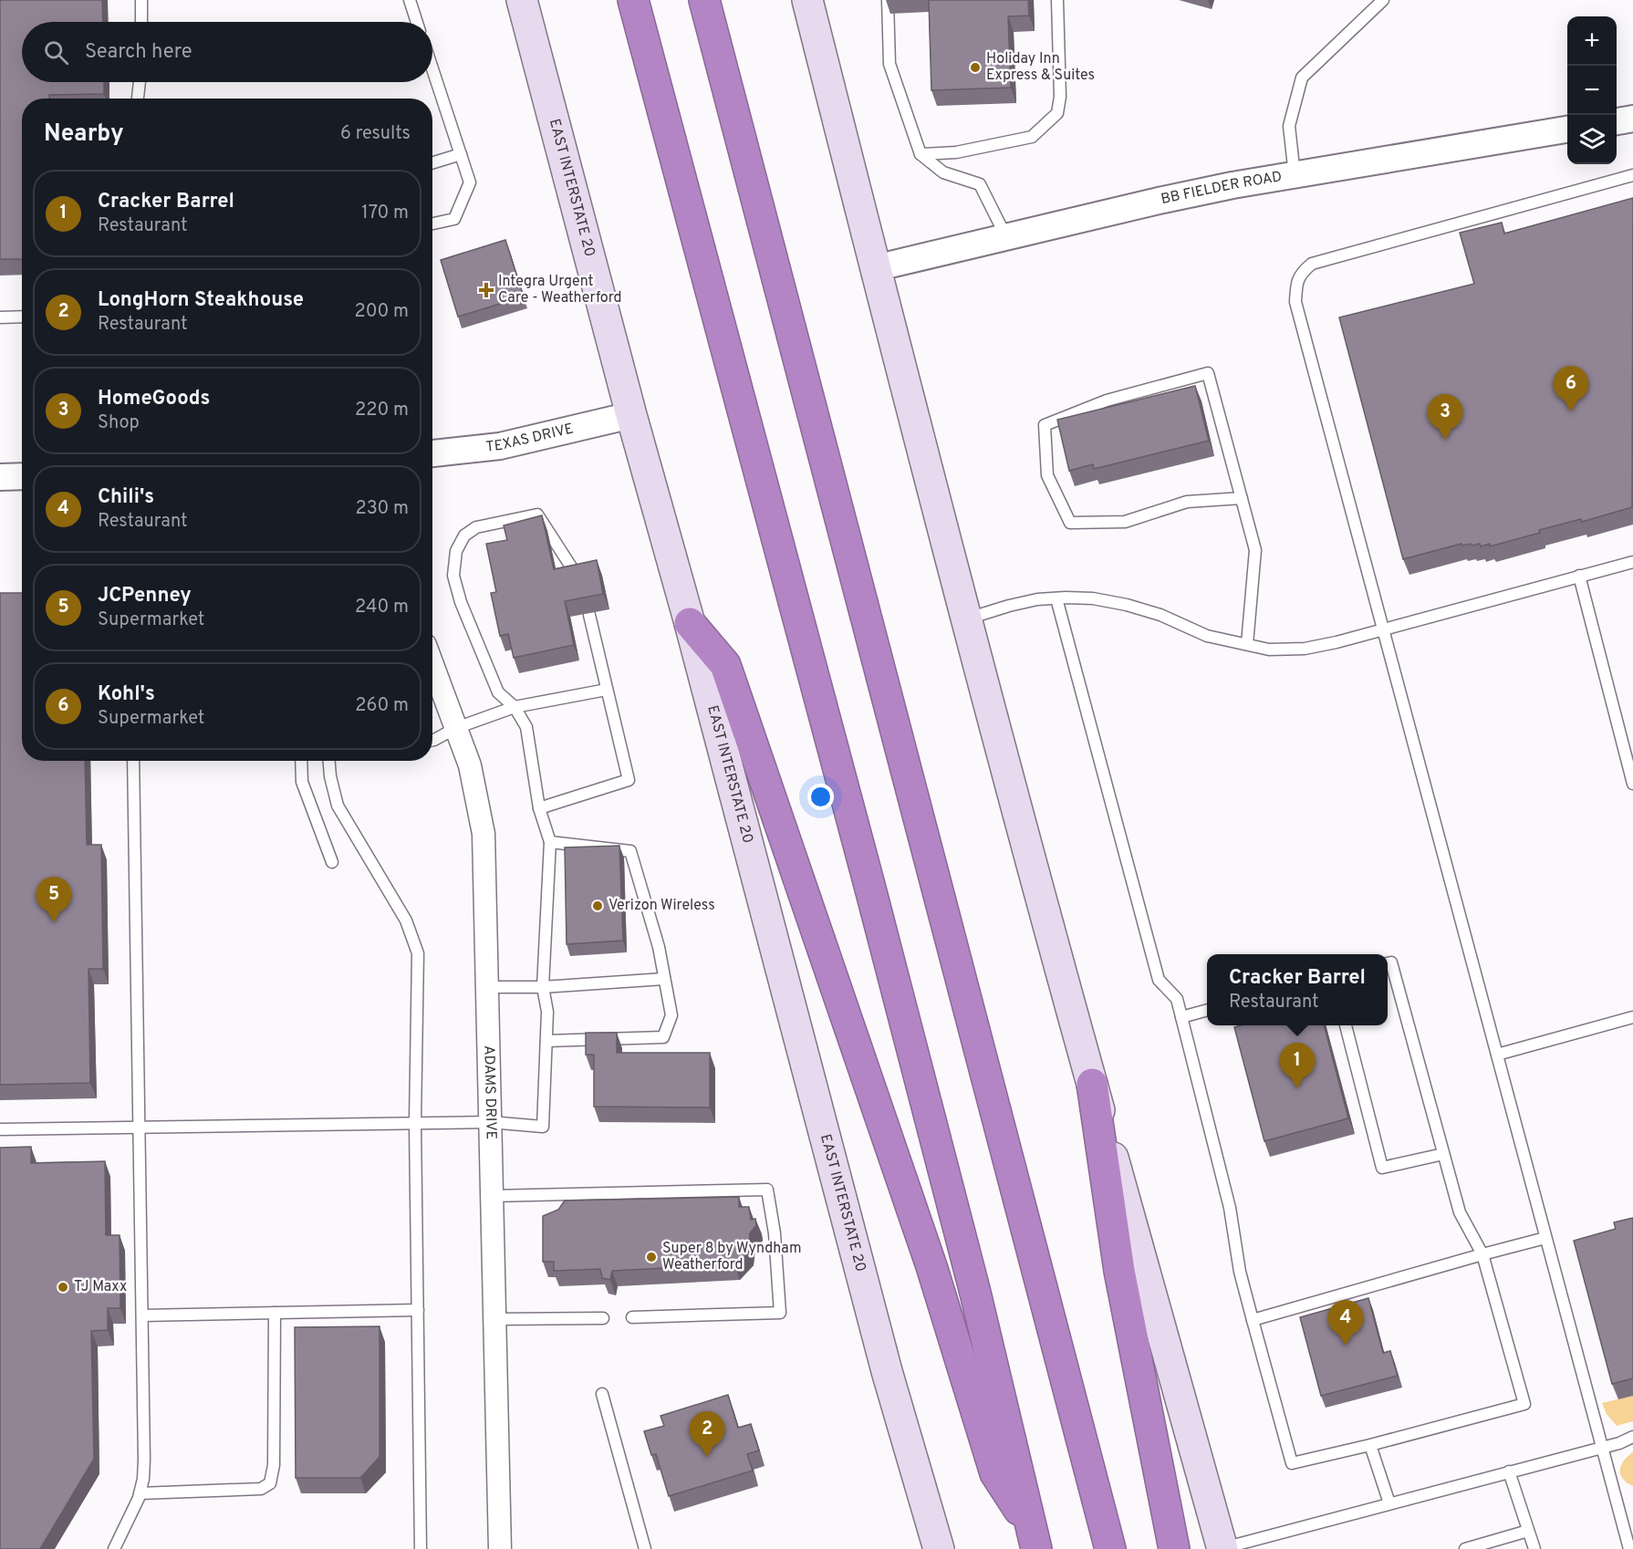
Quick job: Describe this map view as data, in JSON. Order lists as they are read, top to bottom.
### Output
{
  "streets": {
    "main road": ["EAST INTERSTATE 20"],
    "street": ["BB FIELDER ROAD", "TEXAS DRIVE", "ADAMS DRIVE"]
  },
  "crossings": [
    ["EAST INTERSTATE 20", "TEXAS DRIVE"]
  ],
  "places": {
    "other": [
      "Holiday Inn Express & Suites",
      "Verizon Wireless",
      "Super 8 by Wyndham Weatherford",
      "TJ Maxx"
    ],
    "health": ["Integra Urgent Care - Weatherford"]
  },
  "page": {
    "map_buttons": ["+", "−"],
    "search": "Search here",
    "heading": ["Nearby", "6 results"],
    "list": [
      {
        "mark": "1",
        "name": "Cracker Barrel",
        "note": "Restaurant",
        "value": "170 m"
      },
      {
        "mark": "2",
        "name": "LongHorn Steakhouse",
        "note": "Restaurant",
        "value": "200 m"
      },
      {
        "mark": "3",
        "name": "HomeGoods",
        "note": "Shop",
        "value": "220 m"
      },
      {
        "mark": "4",
        "name": "Chili's",
        "note": "Restaurant",
        "value": "230 m"
      },
      {
        "mark": "5",
        "name": "JCPenney",
        "note": "Supermarket",
        "value": "240 m"
      },
      {
        "mark": "6",
        "name": "Kohl's",
        "note": "Supermarket",
        "value": "260 m"
      }
    ],
    "pins": [
      "6",
      "3",
      "5",
      "1",
      "4",
      "2"
    ],
    "popup": ["Cracker Barrel", "Restaurant"]
  }
}
